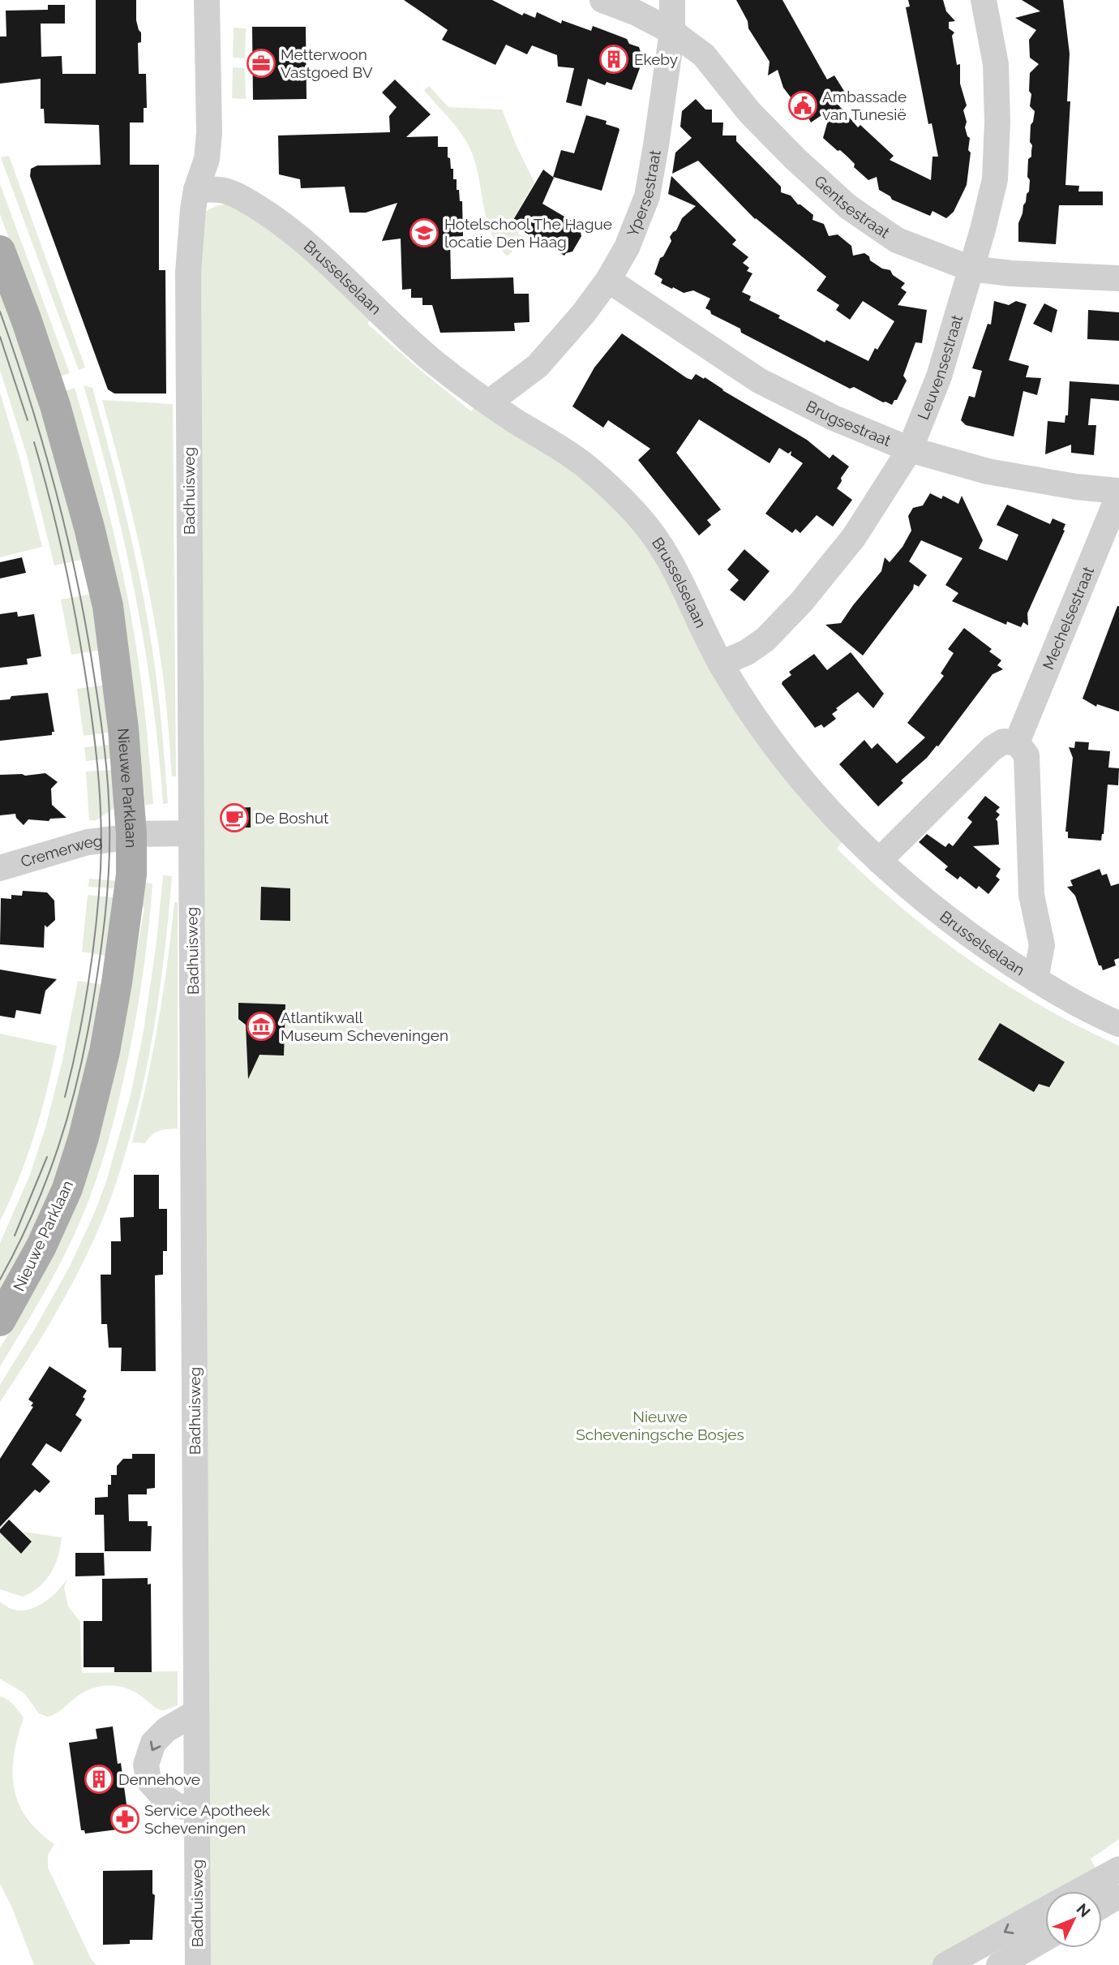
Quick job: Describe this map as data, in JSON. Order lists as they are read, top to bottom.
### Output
{
  "streets": {
    "main road": ["Nieuwe Parklaan"],
    "street": [
      "Ypersestraat",
      "Gentsestraat",
      "Brusselselaan",
      "Leuvensestraat",
      "Brugsestraat",
      "Badhuisweg",
      "Mechelsestraat",
      "Cremerweg"
    ]
  },
  "crossings": [
    ["Ypersestraat", "Gentsestraat"],
    ["Ypersestraat", "Brusselselaan"],
    ["Ypersestraat", "Brugsestraat"],
    ["Gentsestraat", "Leuvensestraat"],
    ["Brusselselaan", "Leuvensestraat"],
    ["Brusselselaan", "Badhuisweg"],
    ["Leuvensestraat", "Brugsestraat"],
    ["Brugsestraat", "Mechelsestraat"],
    ["Badhuisweg", "Cremerweg"],
    ["Nieuwe Parklaan", "Cremerweg"]
  ],
  "parks": ["Nieuwe Scheveningsche Bosjes"],
  "places": {
    "building": ["Ekeby", "Dennehove"],
    "office": ["Metterwoon Vastgoed BV"],
    "public building": ["Ambassade van Tunesië"],
    "school or university": ["Hotelschool The Hague locatie Den Haag"],
    "cafe": ["De Boshut"],
    "museum": ["Atlantikwall Museum Scheveningen"],
    "pharmacy": ["Service Apotheek Scheveningen"]
  },
  "north": "top right"
}
